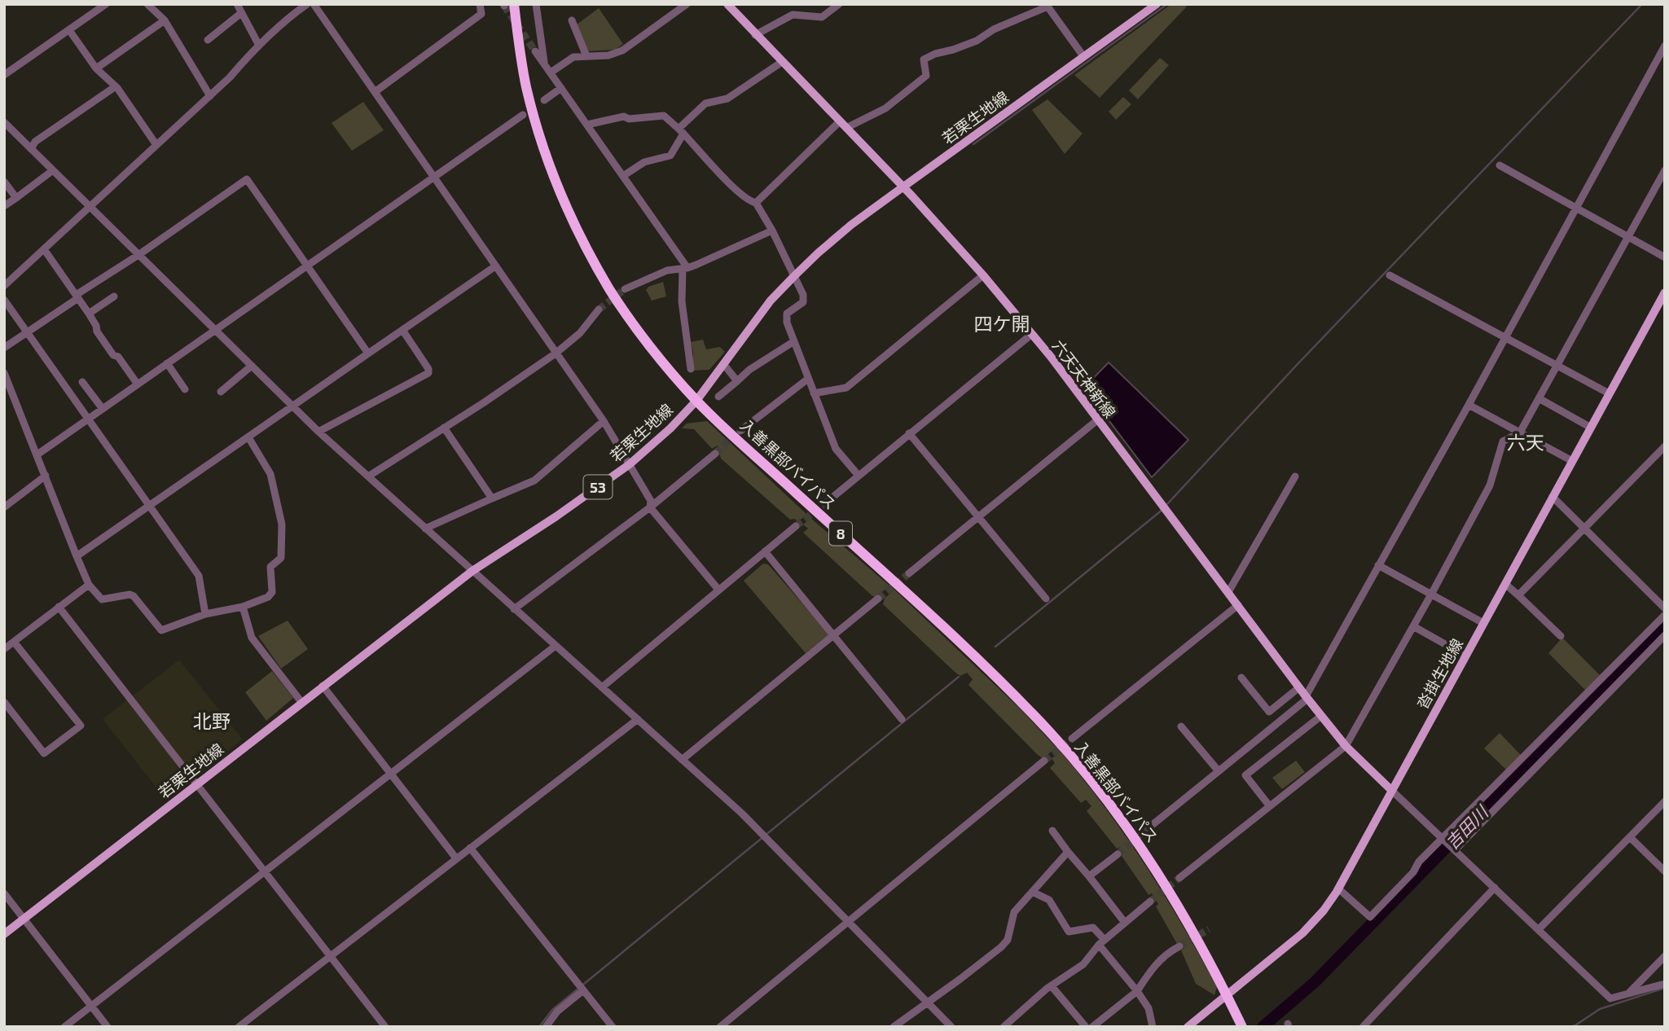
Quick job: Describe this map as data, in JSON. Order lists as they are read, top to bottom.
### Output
{
  "streets": {
    "highway": ["入善黒部バイパス", "8"],
    "main road": [
      "若栗生地線",
      "六天天神新線",
      "53",
      "沓掛生地線"
    ]
  },
  "crossings": [
    ["若栗生地線", "六天天神新線"],
    ["若栗生地線", "入善黒部バイパス"],
    ["六天天神新線", "沓掛生地線"],
    ["入善黒部バイパス", "沓掛生地線"]
  ],
  "districts": ["四ケ開", "六天", "北野"],
  "water": ["吉田川"]
}
